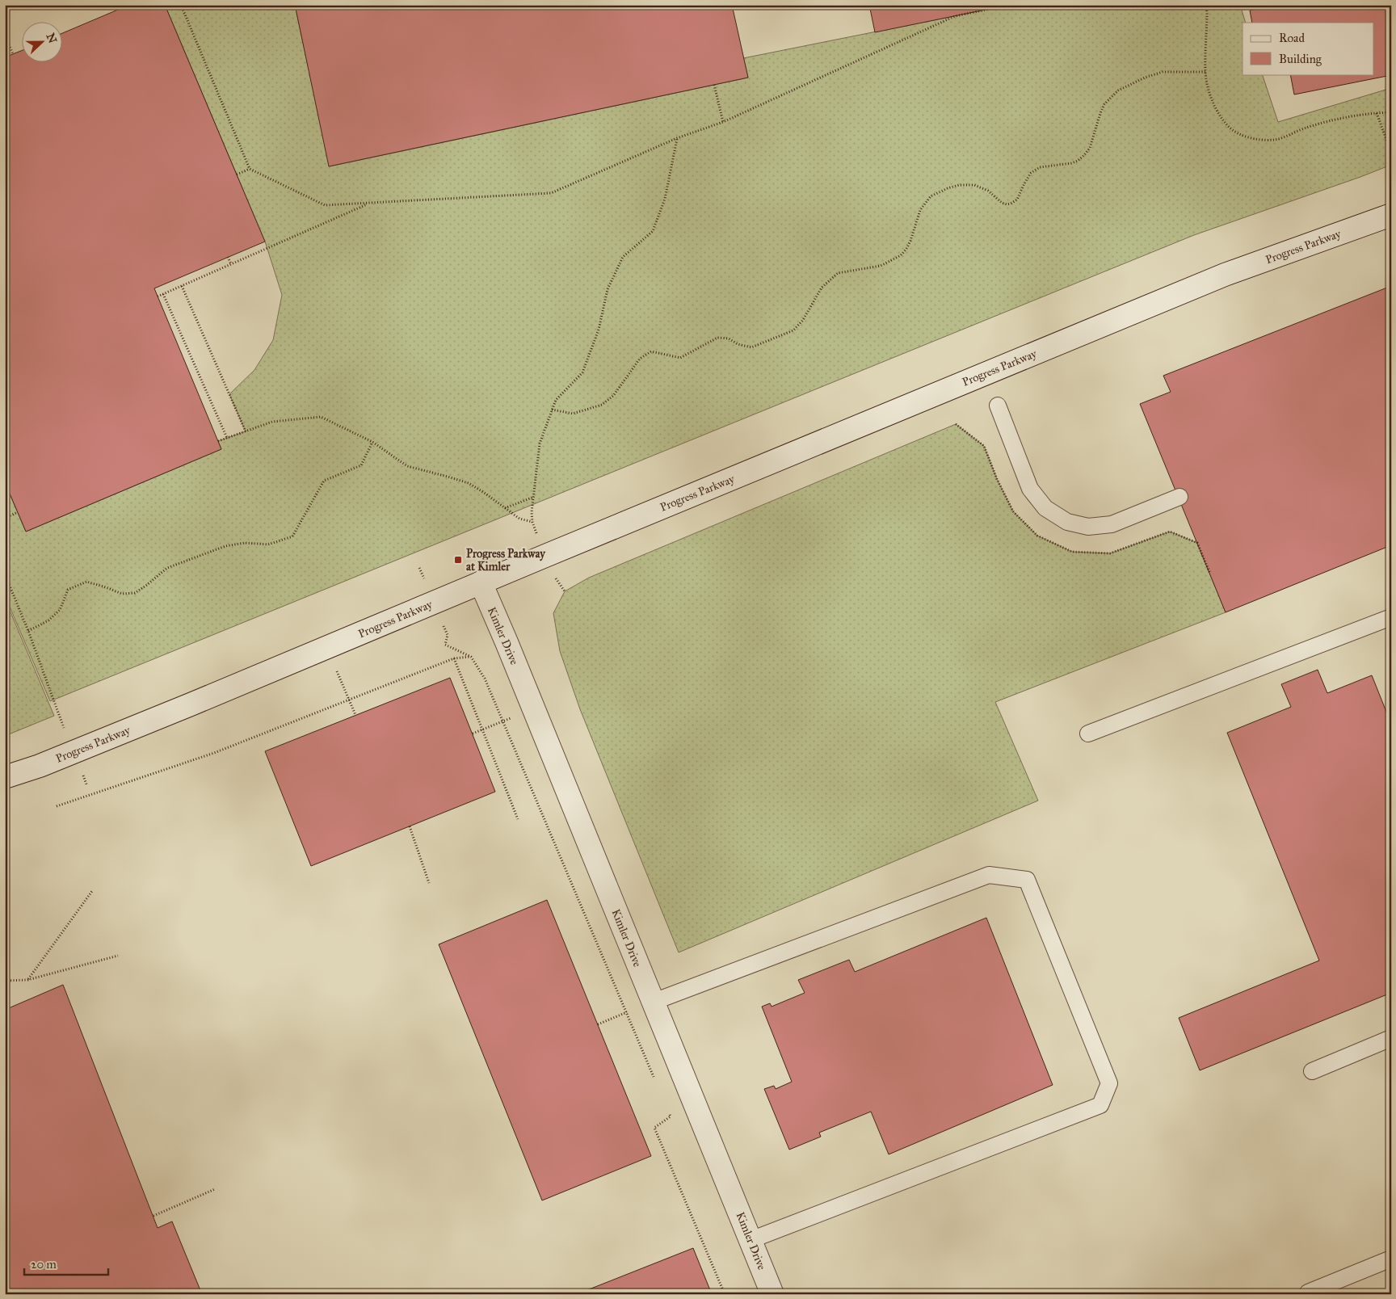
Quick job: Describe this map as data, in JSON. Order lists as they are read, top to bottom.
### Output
{
  "streets": {
    "street": ["Progress Parkway", "Kimler Drive"]
  },
  "crossings": [
    ["Progress Parkway", "Kimler Drive"]
  ],
  "places": {
    "transit": ["Progress Parkway at Kimler"]
  },
  "legend": ["Road", "Building"],
  "scale_bar": "20 m",
  "north": "right"
}
